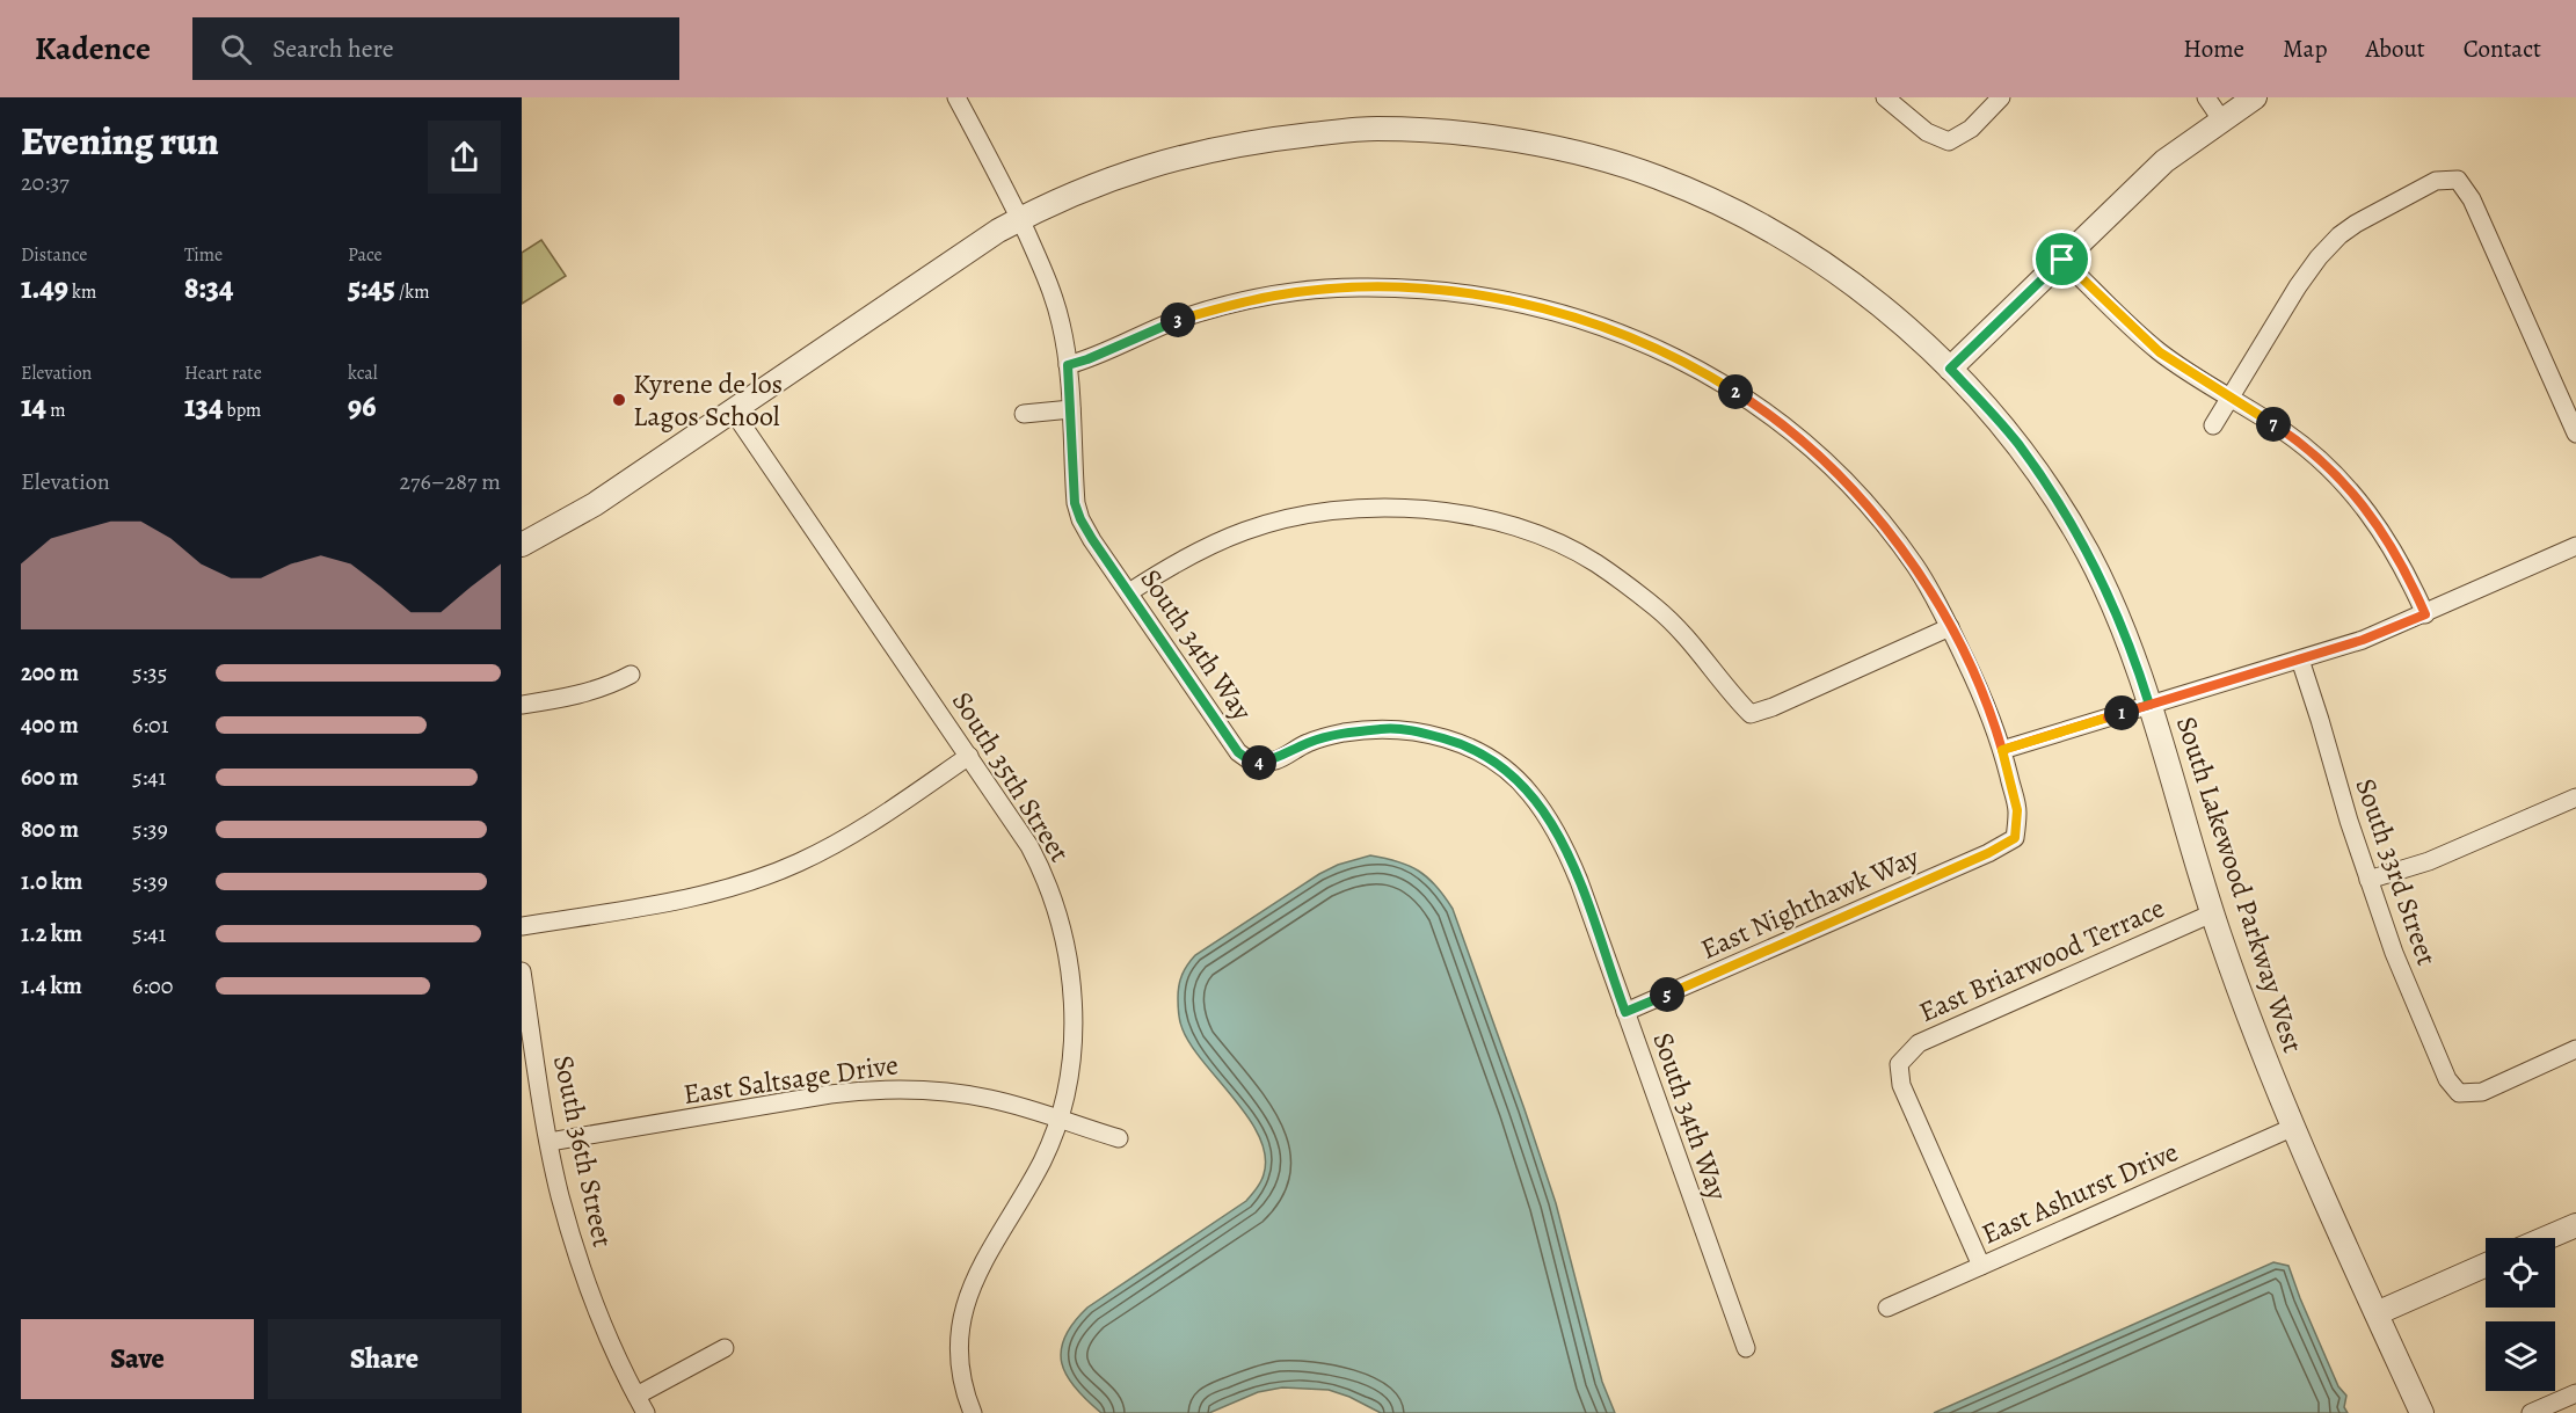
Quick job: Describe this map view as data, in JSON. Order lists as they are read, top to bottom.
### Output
{
  "streets": {
    "street": [
      "South 34th Way",
      "South 35th Street",
      "South 33rd Street",
      "South Lakewood Parkway West",
      "East Nighthawk Way",
      "East Briarwood Terrace",
      "East Saltsage Drive",
      "South 36th Street",
      "East Ashurst Drive"
    ]
  },
  "crossings": [
    ["South 34th Way", "South Lakewood Parkway West"],
    ["South 34th Way", "East Nighthawk Way"],
    ["South 35th Street", "South Lakewood Parkway West"],
    ["South 35th Street", "East Saltsage Drive"],
    ["South Lakewood Parkway West", "East Briarwood Terrace"],
    ["South Lakewood Parkway West", "East Ashurst Drive"],
    ["East Briarwood Terrace", "East Ashurst Drive"],
    ["East Saltsage Drive", "South 36th Street"]
  ],
  "places": ["Kyrene de los Lagos School"],
  "page": {
    "header": "Kadence",
    "search": "Search here",
    "nav": [
      "Home",
      "Map",
      "About",
      "Contact"
    ],
    "heading": ["Evening run", "20:37"],
    "stats": [
      ["Distance", "1.49 km"],
      ["Time", "8:34"],
      ["Pace", "5:45 /km"],
      ["Elevation", "14 m"],
      ["Heart rate", "134 bpm"],
      ["kcal", "96"]
    ],
    "pins": [
      "3",
      "2",
      "7",
      "1",
      "4",
      "5"
    ],
    "chart": ["Elevation", "276–287 m"],
    "list": [
      {
        "name": "200 m",
        "note": "5:35"
      },
      {
        "name": "400 m",
        "note": "6:01"
      },
      {
        "name": "600 m",
        "note": "5:41"
      },
      {
        "name": "800 m",
        "note": "5:39"
      },
      {
        "name": "1.0 km",
        "note": "5:39"
      },
      {
        "name": "1.2 km",
        "note": "5:41"
      },
      {
        "name": "1.4 km",
        "note": "6:00"
      }
    ],
    "buttons": ["Save", "Share"]
  }
}
